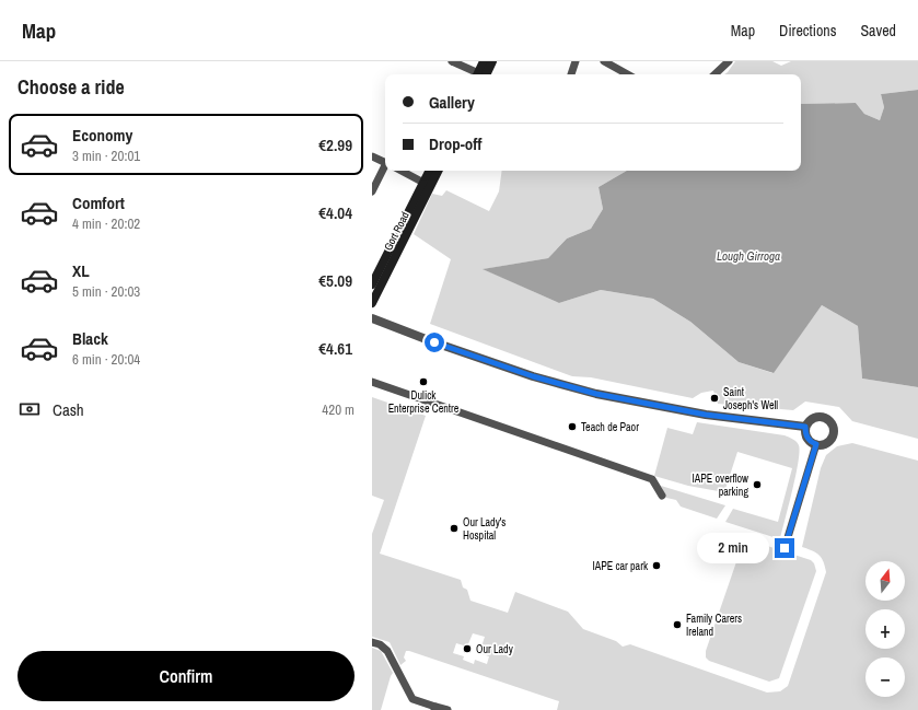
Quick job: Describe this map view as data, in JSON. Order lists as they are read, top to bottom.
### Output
{
  "streets": {
    "main road": ["Gort Road"]
  },
  "water": ["Lough Girroga"],
  "places": [
    "Dulick Enterprise Centre",
    "Saint Joseph's Well",
    "Teach de Paor",
    "IAPE overflow parking",
    "Our Lady's Hospital",
    "IAPE car park",
    "Family Carers Ireland",
    "Our Lady"
  ],
  "north": "top",
  "page": {
    "header": "Map",
    "nav": ["Map", "Directions", "Saved"],
    "heading": "Choose a ride",
    "banner": ["Gallery", "Drop-off"],
    "list": [
      {
        "name": "Economy",
        "note": "3 min · 20:01",
        "value": "€2.99"
      },
      {
        "name": "Comfort",
        "note": "4 min · 20:02",
        "value": "€4.04"
      },
      {
        "name": "XL",
        "note": "5 min · 20:03",
        "value": "€5.09"
      },
      {
        "name": "Black",
        "note": "6 min · 20:04",
        "value": "€4.61"
      }
    ],
    "pay": ["Cash", "420 m"],
    "bubble": "2 min",
    "map_buttons": ["+", "−"],
    "buttons": "Confirm"
  }
}
